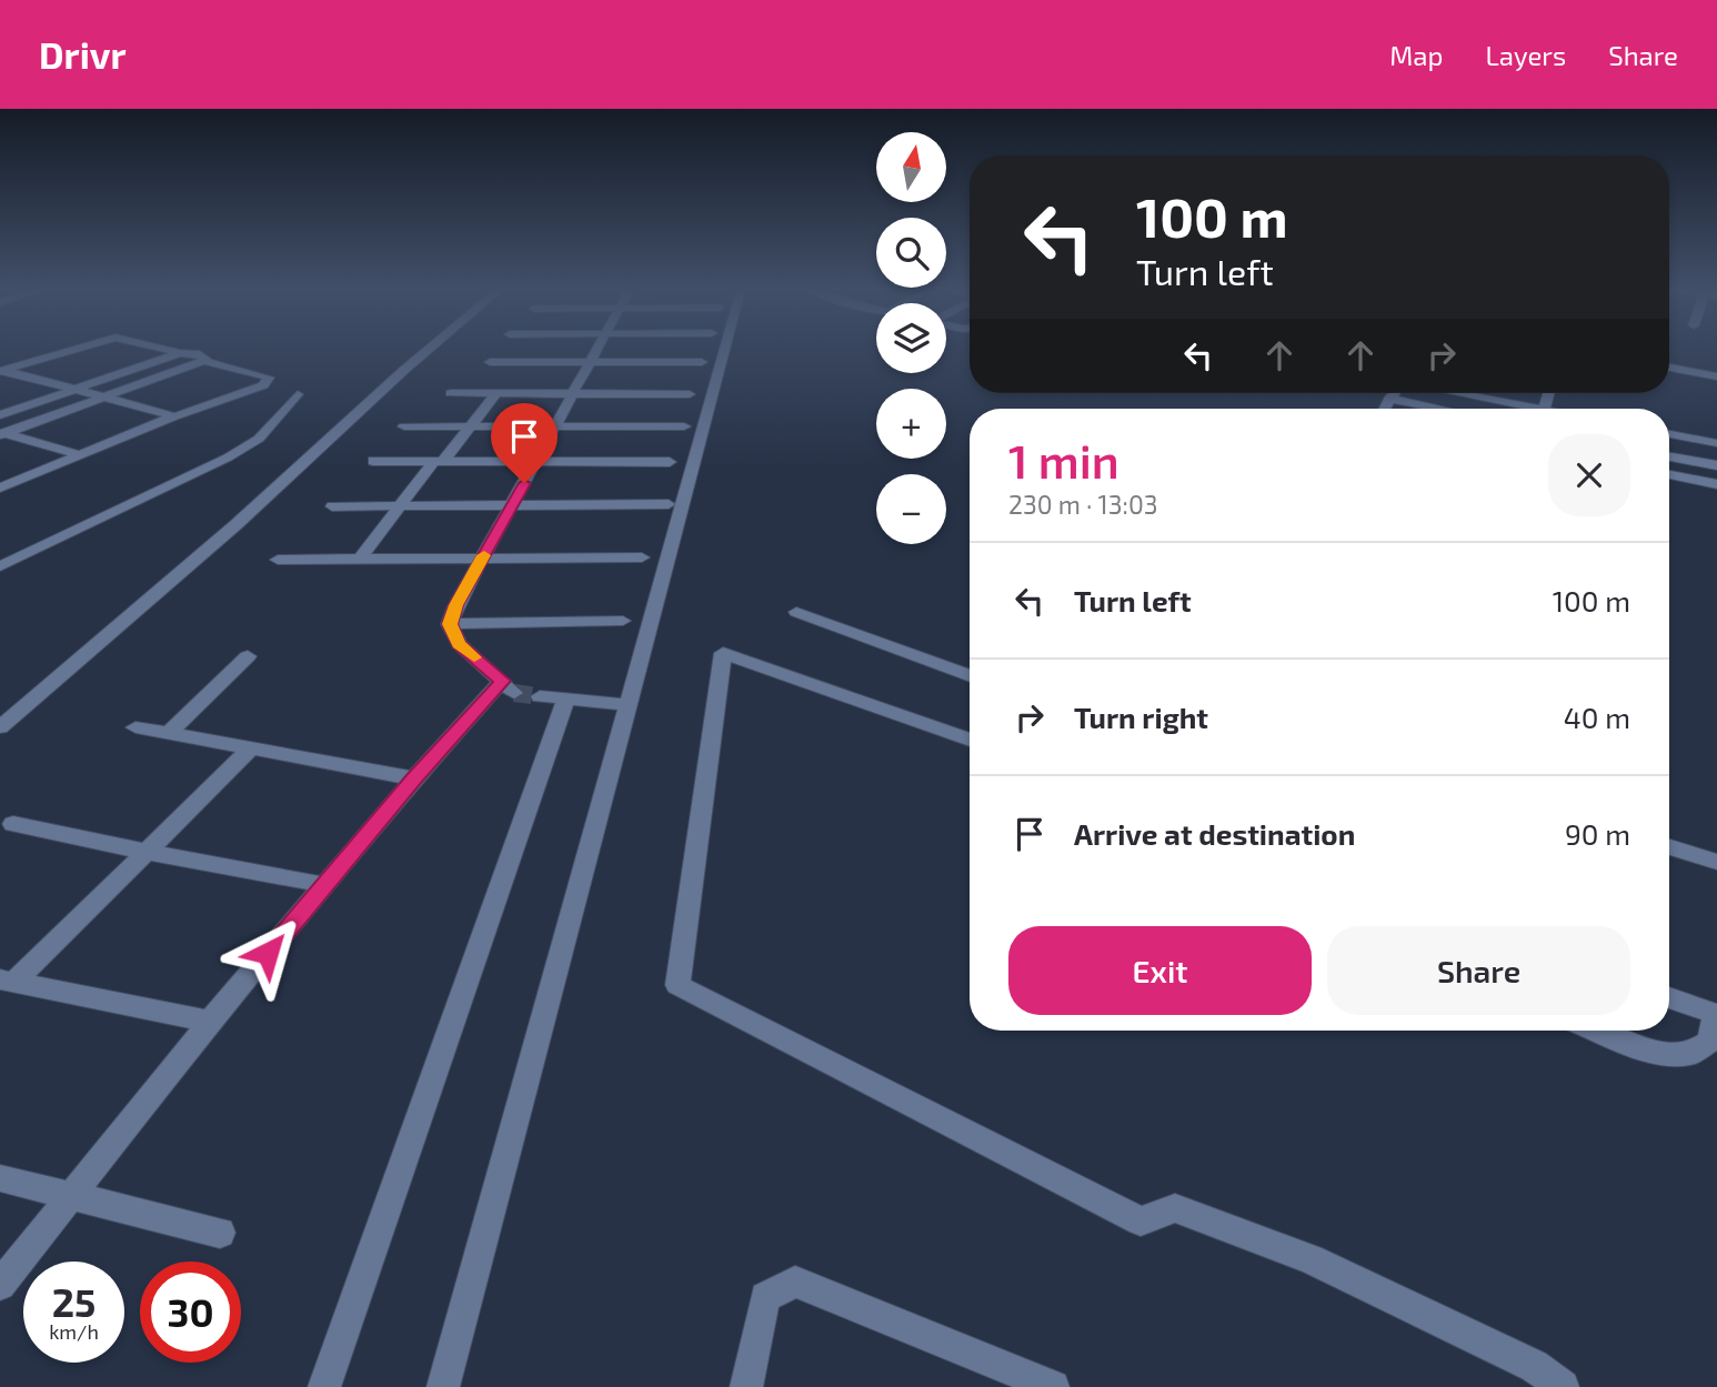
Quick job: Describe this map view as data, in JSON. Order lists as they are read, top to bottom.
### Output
{
  "north": "top",
  "page": {
    "header": "Drivr",
    "nav": ["Map", "Layers", "Share"],
    "map_buttons": ["+", "−"],
    "turn": ["100 m", "Turn left"],
    "heading": ["1 min", "230 m · 13:03"],
    "list": [
      {
        "name": "Turn left",
        "value": "100 m"
      },
      {
        "name": "Turn right",
        "value": "40 m"
      },
      {
        "name": "Arrive at destination",
        "value": "90 m"
      }
    ],
    "buttons": ["Exit", "Share"],
    "speed": "25 km/h",
    "limit": "30"
  }
}
